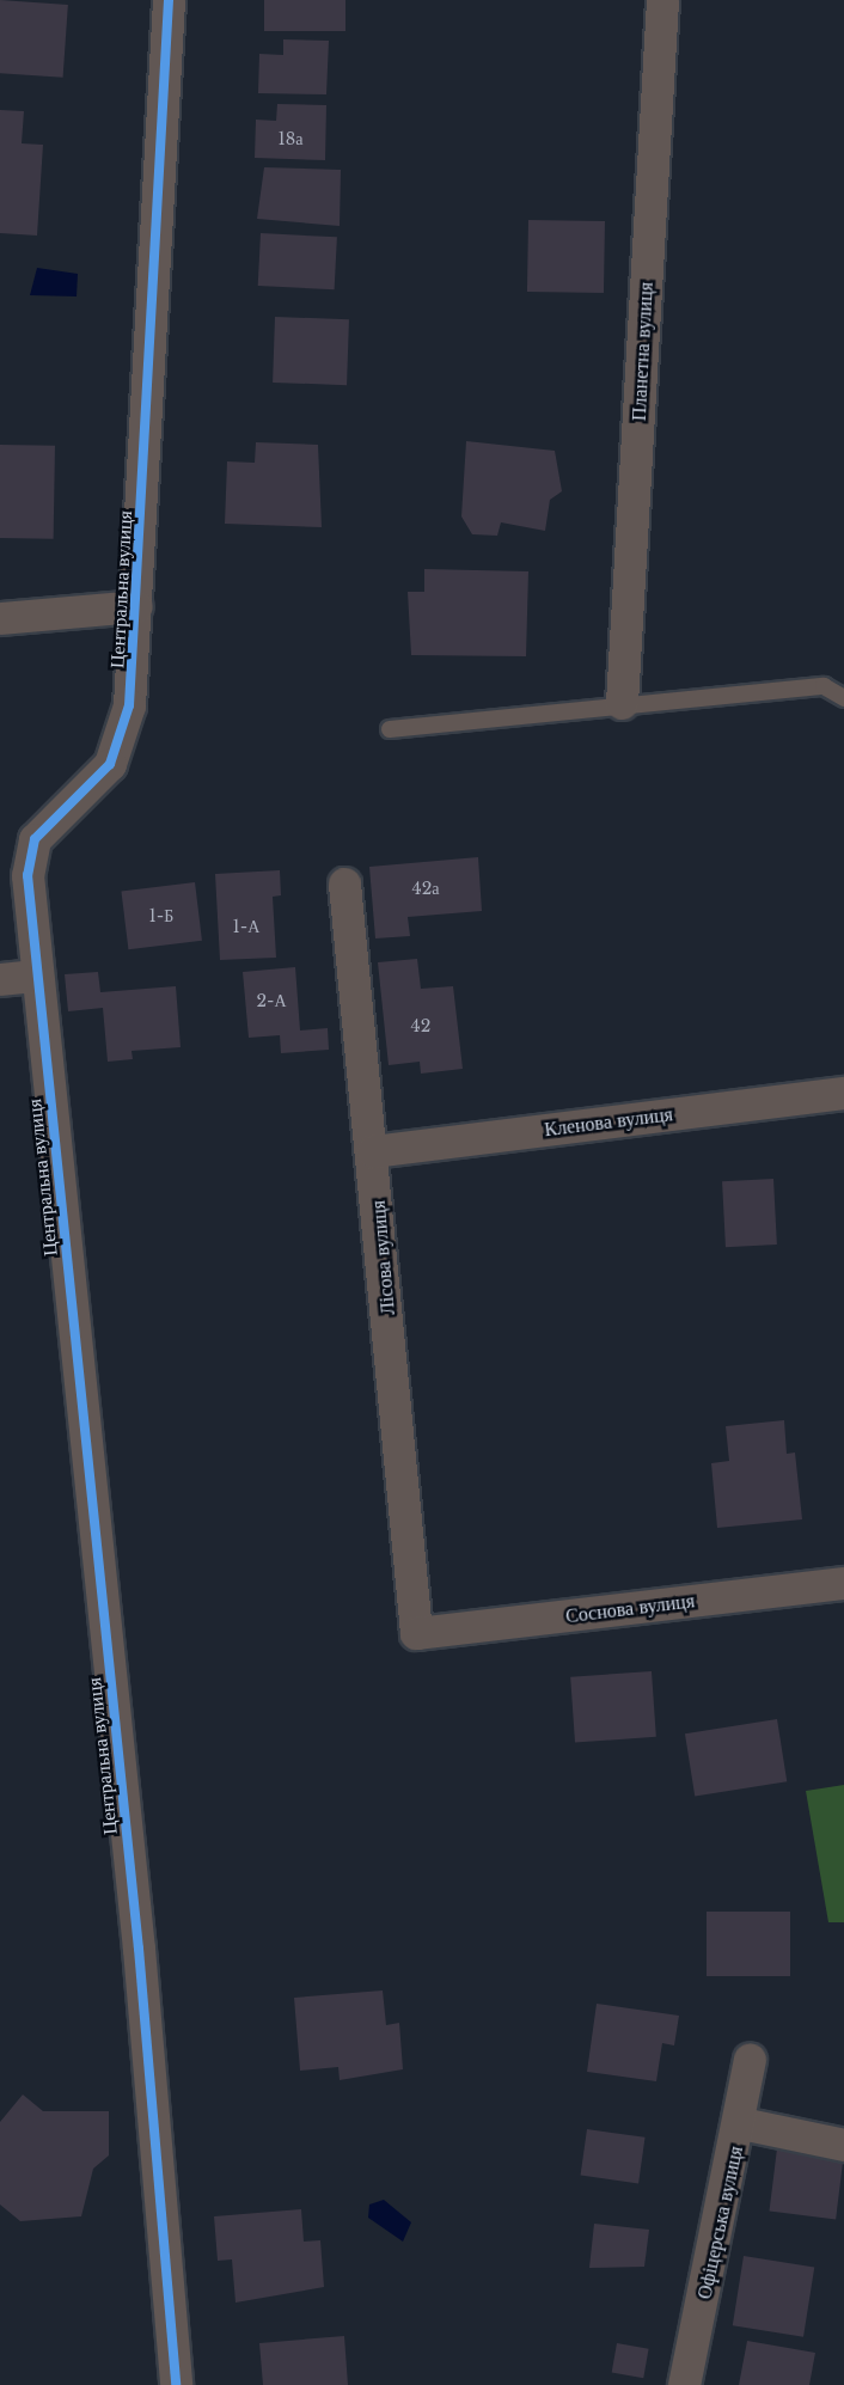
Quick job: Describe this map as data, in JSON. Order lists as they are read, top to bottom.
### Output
{
  "streets": {
    "street": [
      "Планетна вулиця",
      "Центральна вулиця",
      "Кленова вулиця",
      "Лісова вулиця",
      "Соснова вулиця",
      "Офіцерська вулиця"
    ]
  },
  "crossings": [
    ["Кленова вулиця", "Лісова вулиця"],
    ["Лісова вулиця", "Соснова вулиця"]
  ],
  "house_numbers": [
    "18а",
    "42а",
    "1-Б",
    "1-А",
    "2-А",
    "42"
  ]
}
